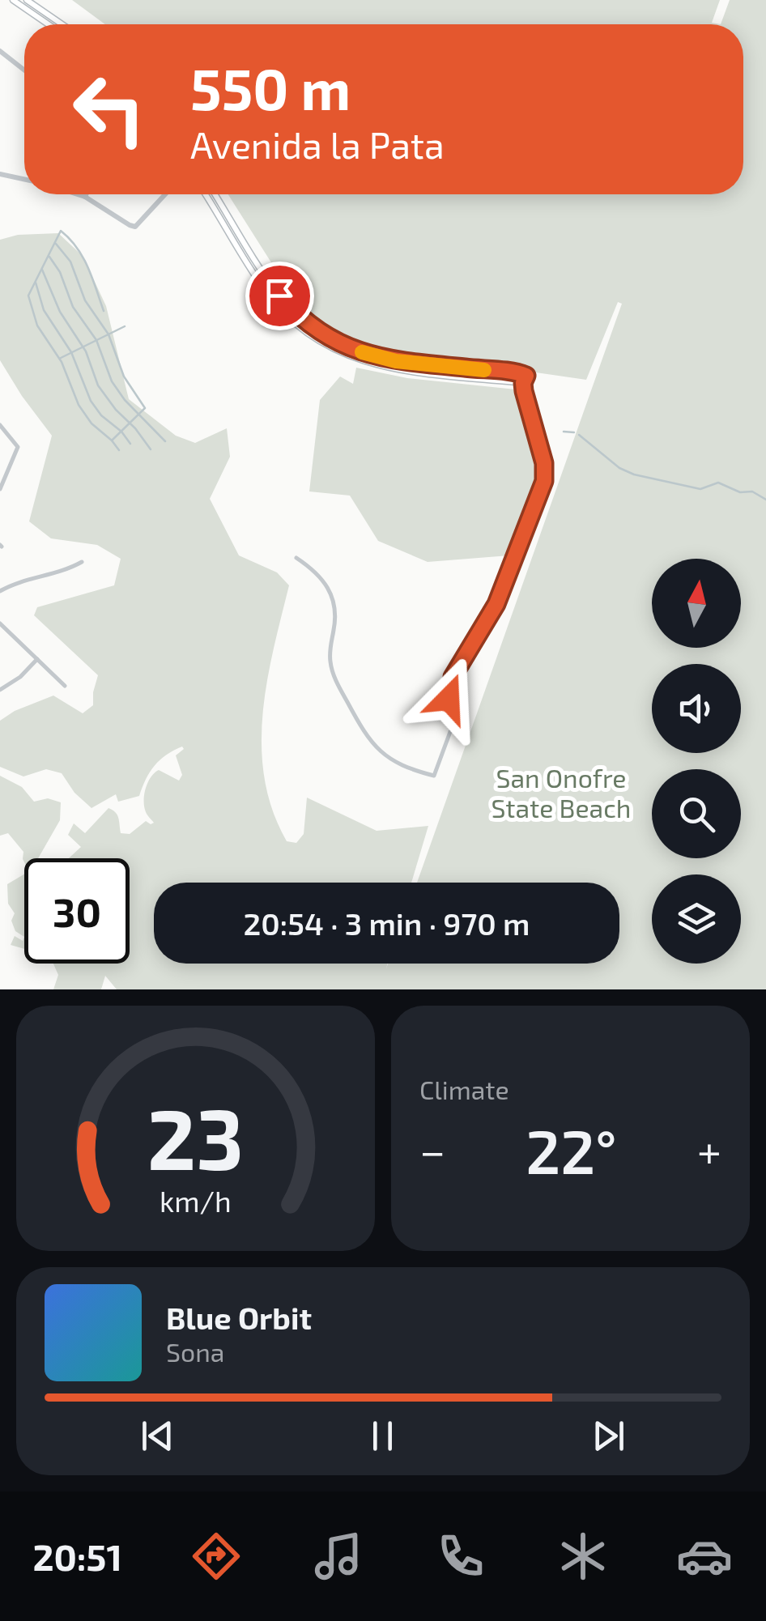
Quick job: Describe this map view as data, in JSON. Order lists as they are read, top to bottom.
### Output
{
  "parks": ["San Onofre State Beach"],
  "north": "top",
  "page": {
    "turn": ["550 m", "Avenida la Pata"],
    "limit": "30",
    "trip": "20:54 · 3 min · 970 m",
    "tile": "Climate",
    "heat": ["−", "22°", "+"],
    "song": ["Blue Orbit", "Sona"],
    "tabs": "20:51",
    "gauge": ["23", "km/h"]
  }
}
